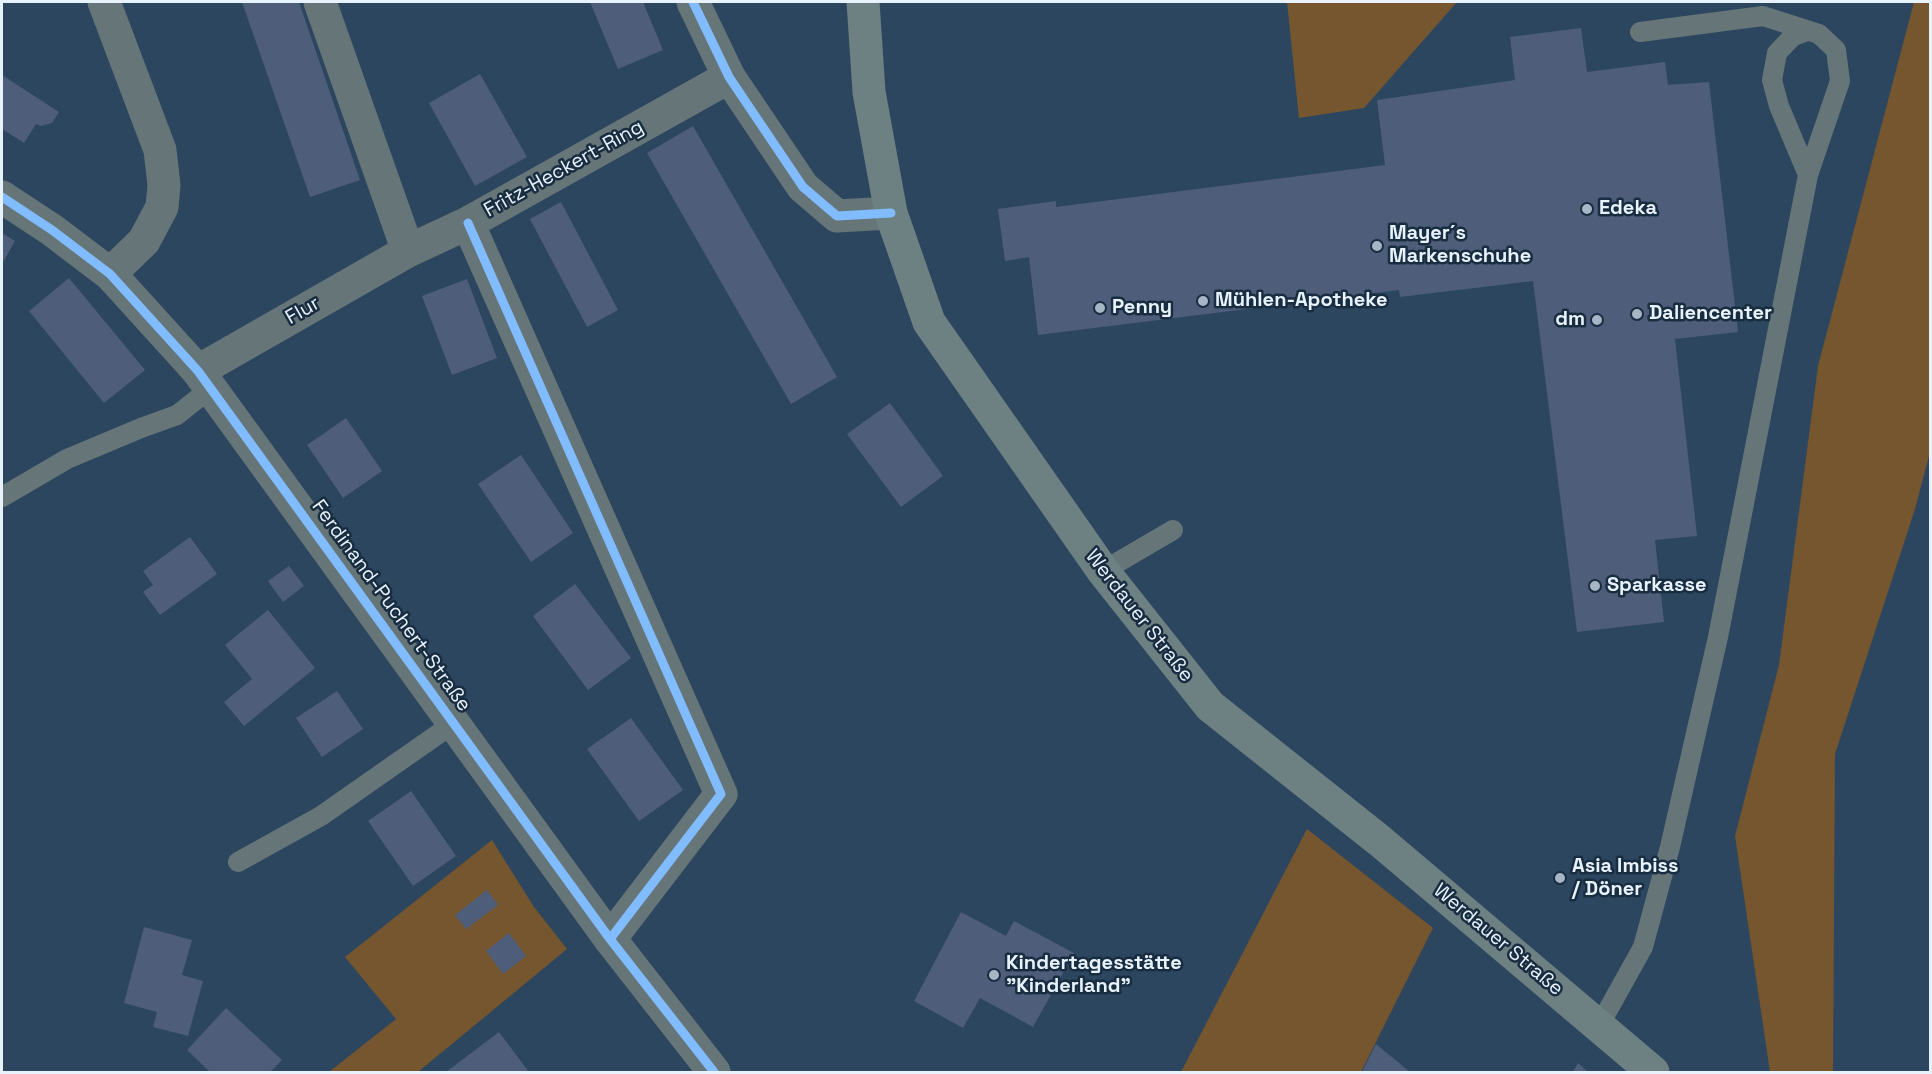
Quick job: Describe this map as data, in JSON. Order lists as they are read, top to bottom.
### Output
{
  "streets": {
    "main road": ["Werdauer Straße"],
    "street": ["Fritz-Heckert-Ring", "Flur", "Ferdinand-Puchert-Straße"]
  },
  "crossings": [
    ["Fritz-Heckert-Ring", "Flur"],
    ["Flur", "Ferdinand-Puchert-Straße"]
  ],
  "places": [
    "Edeka",
    "Mayer´s Markenschuhe",
    "Mühlen-Apotheke",
    "Penny",
    "Daliencenter",
    "dm",
    "Sparkasse",
    "Asia Imbiss / Döner",
    "Kindertagesstätte \"Kinderland\""
  ]
}
